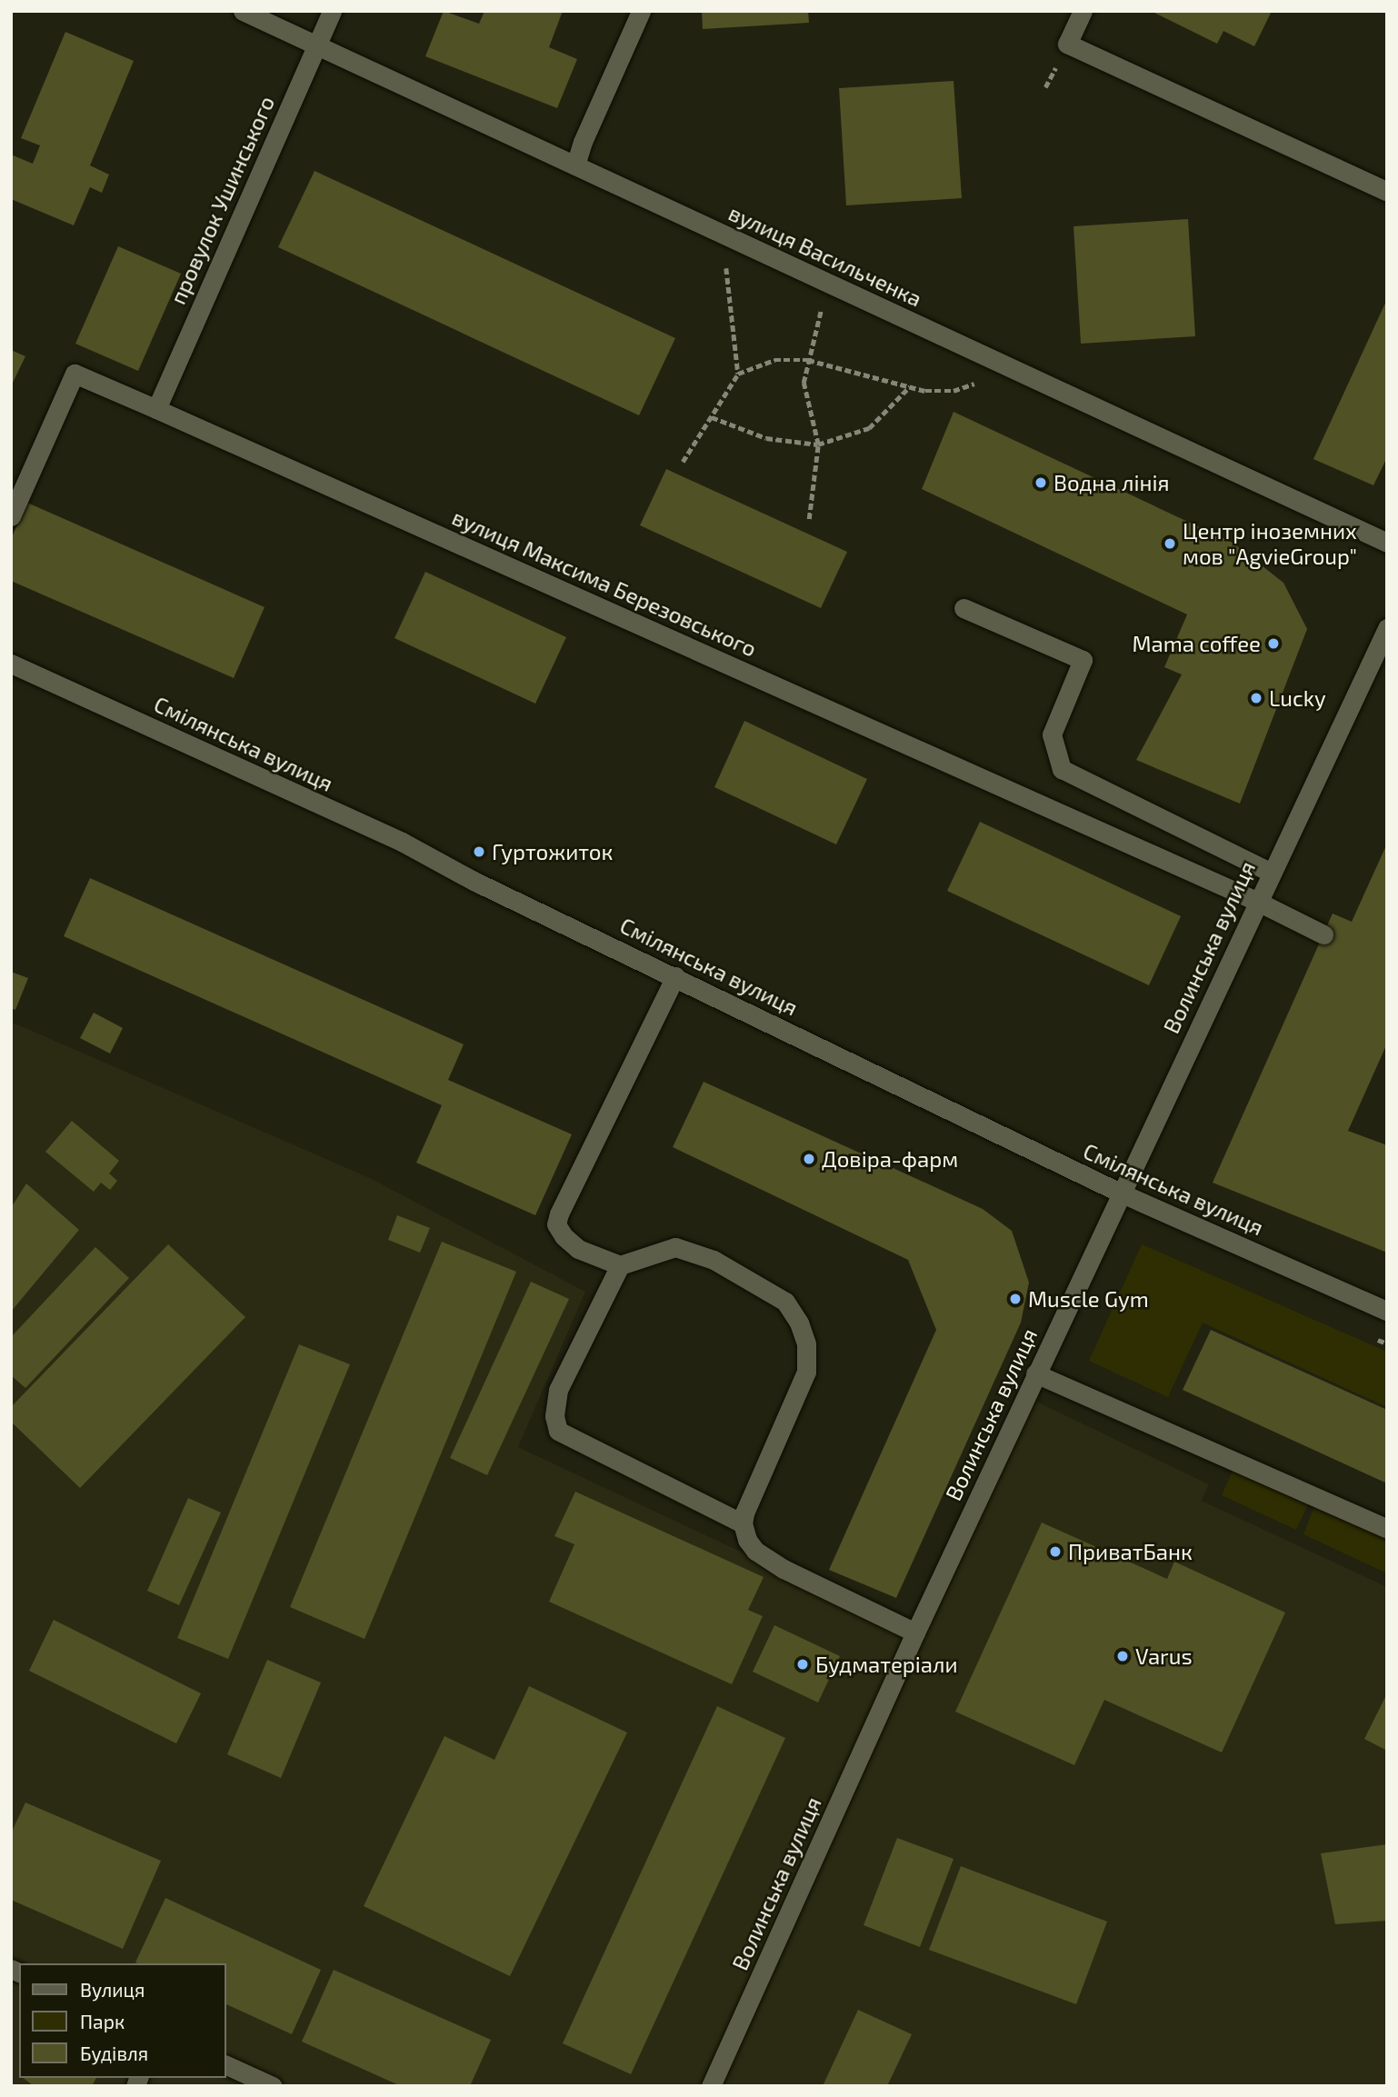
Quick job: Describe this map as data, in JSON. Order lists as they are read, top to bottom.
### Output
{
  "streets": {
    "street": [
      "провулок Ушинського",
      "вулиця Васильченка",
      "вулиця Максима Березовського",
      "Смілянська вулиця",
      "Волинська вулиця"
    ]
  },
  "crossings": [
    ["провулок Ушинського", "вулиця Васильченка"],
    ["провулок Ушинського", "вулиця Максима Березовського"],
    ["вулиця Максима Березовського", "Волинська вулиця"],
    ["Смілянська вулиця", "Волинська вулиця"]
  ],
  "places": [
    "Водна лінія",
    "Центр іноземних мов \"AgvieGroup\"",
    "Mama coffee",
    "Lucky",
    "Гуртожиток",
    "Довіра-фарм",
    "Muscle Gym",
    "ПриватБанк",
    "Varus",
    "Будматеріали"
  ],
  "legend": ["Вулиця", "Парк", "Будівля"]
}
